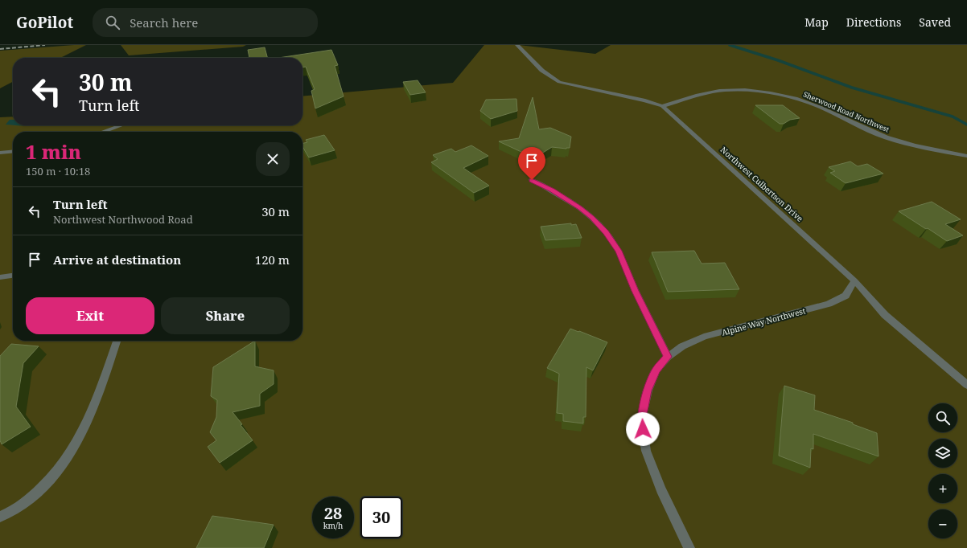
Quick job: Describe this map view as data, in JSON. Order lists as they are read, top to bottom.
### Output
{
  "streets": {
    "street": ["Sherwood Road Northwest", "Northwest Culbertson Drive", "Alpine Way Northwest"]
  },
  "crossings": [
    ["Sherwood Road Northwest", "Northwest Culbertson Drive"],
    ["Northwest Culbertson Drive", "Alpine Way Northwest"]
  ],
  "page": {
    "header": "GoPilot",
    "search": "Search here",
    "nav": ["Map", "Directions", "Saved"],
    "turn": ["30 m", "Turn left"],
    "heading": ["1 min", "150 m · 10:18"],
    "list": [
      {
        "name": "Turn left",
        "note": "Northwest Northwood Road",
        "value": "30 m"
      },
      {
        "name": "Arrive at destination",
        "value": "120 m"
      }
    ],
    "buttons": ["Exit", "Share"],
    "map_buttons": ["+", "−"],
    "speed": "28 km/h",
    "limit": "30"
  }
}
